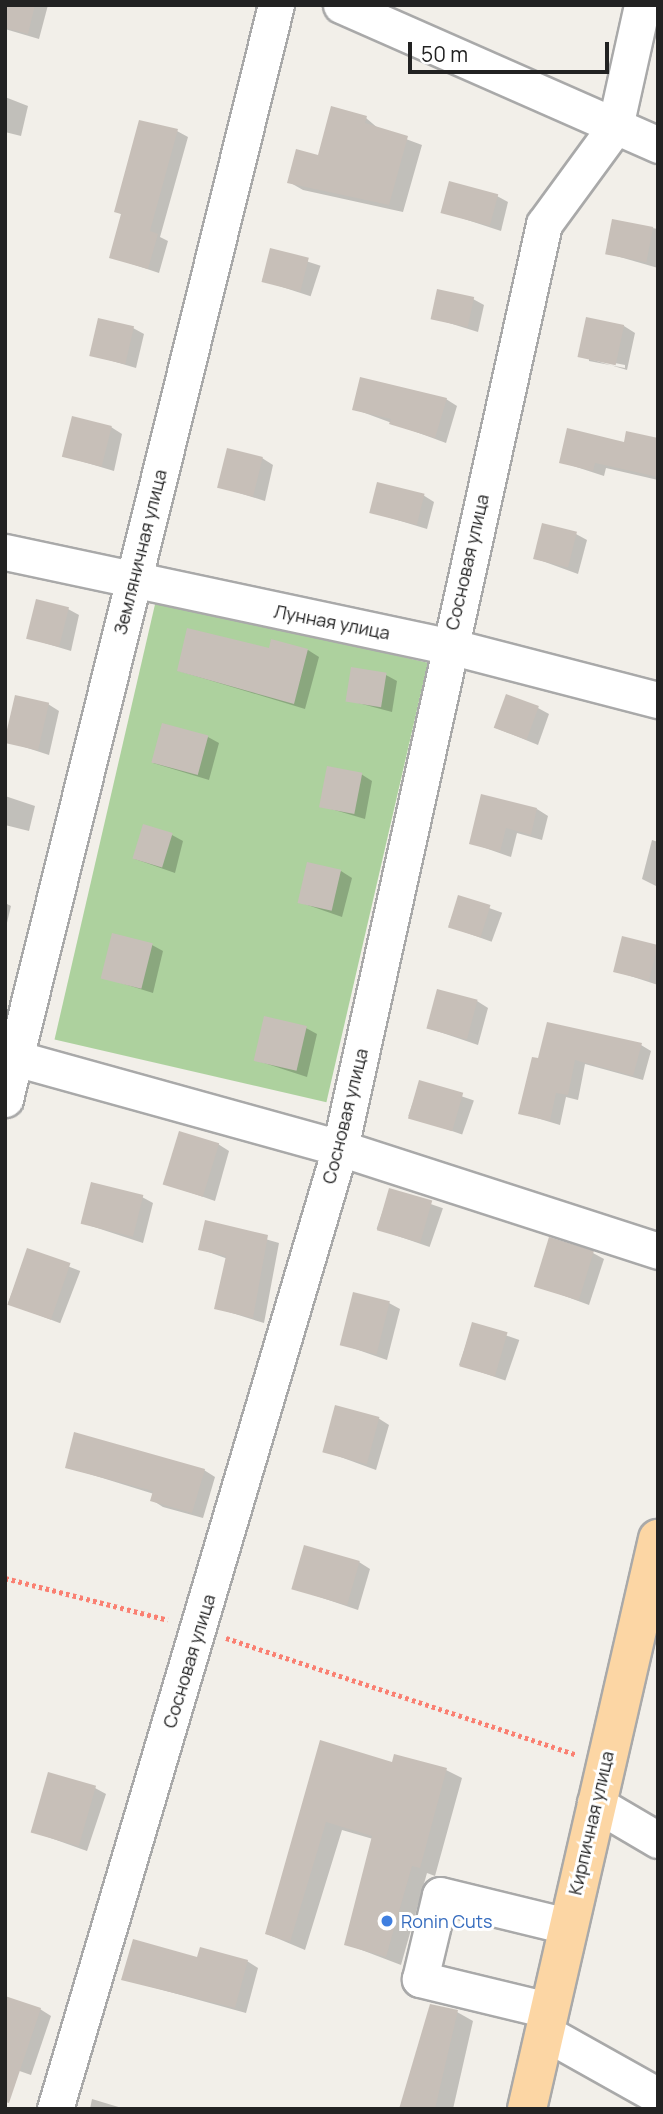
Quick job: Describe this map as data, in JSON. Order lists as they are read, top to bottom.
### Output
{
  "streets": {
    "main road": ["Кирпичная улица"],
    "street": ["Земляничная улица", "Сосновая улица", "Лунная улица"]
  },
  "crossings": [
    ["Земляничная улица", "Лунная улица"],
    ["Сосновая улица", "Лунная улица"]
  ],
  "places": ["Ronin Cuts"],
  "scale_bar": "50 m"
}
